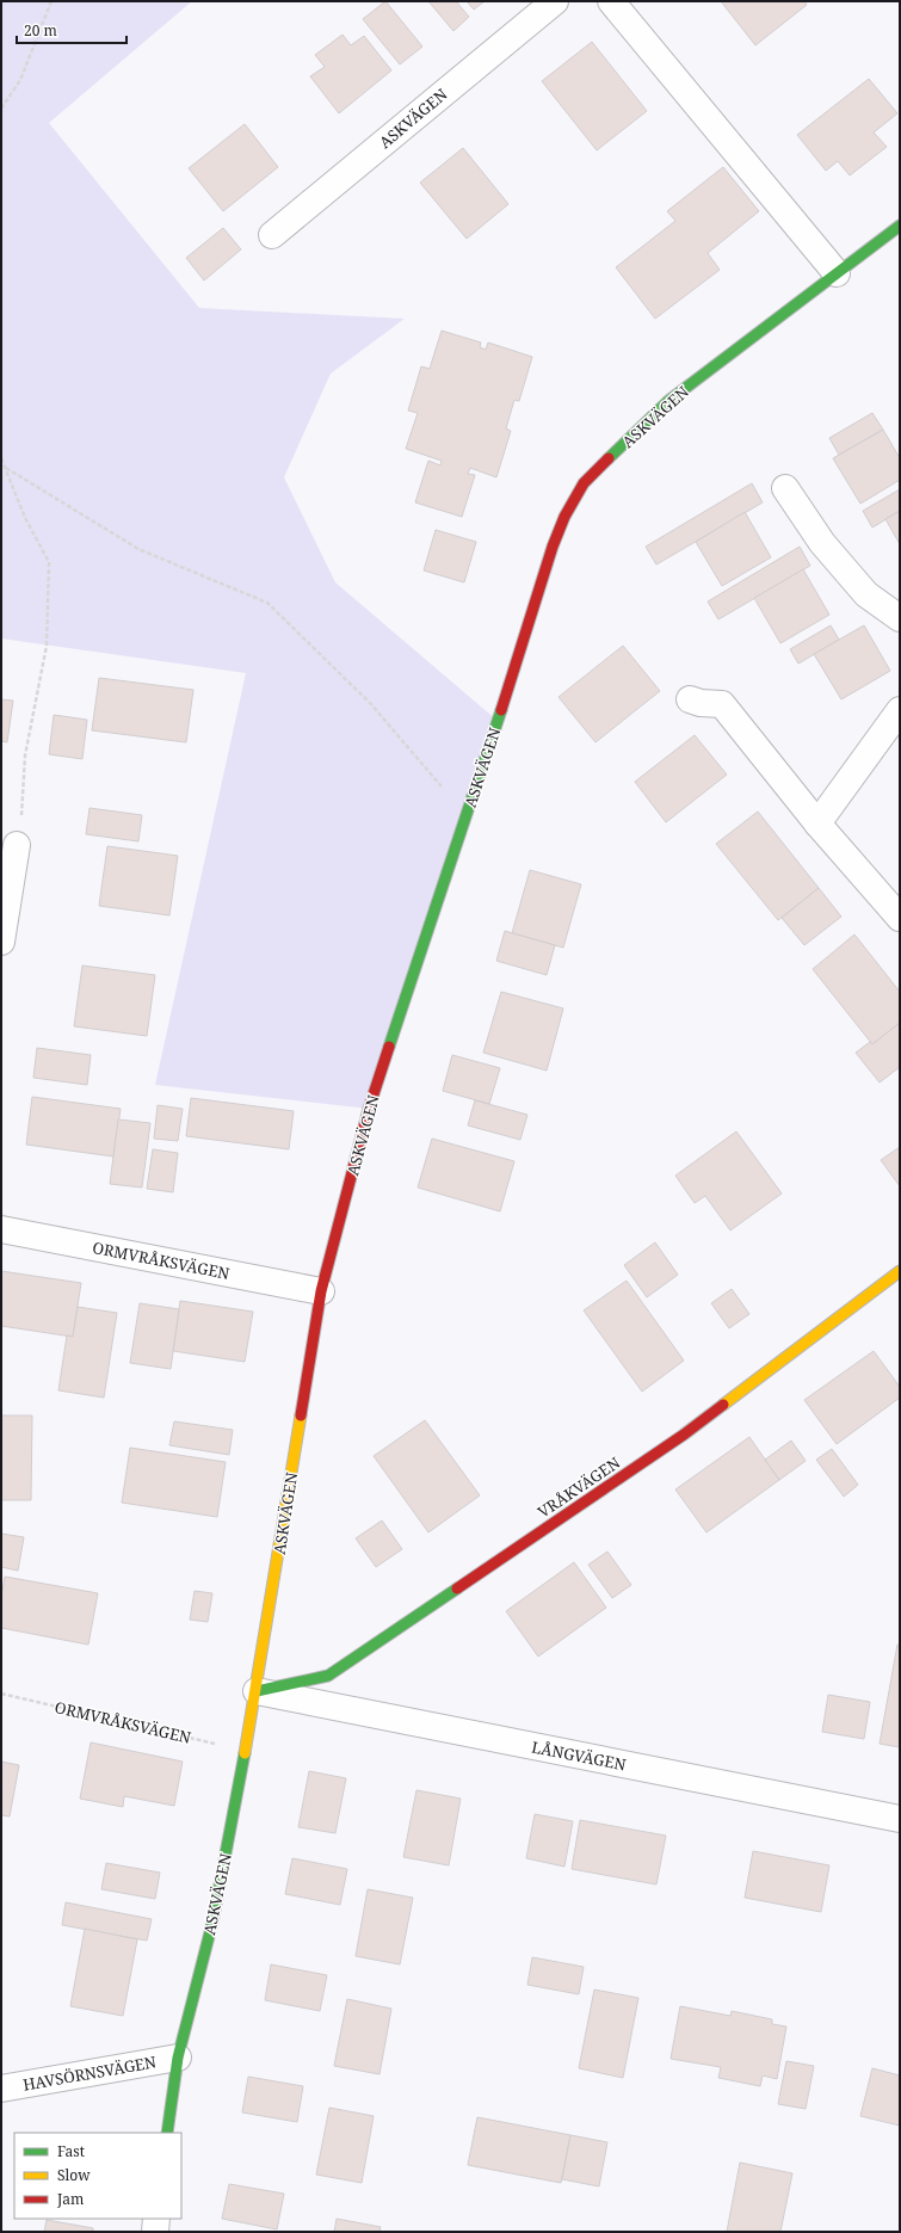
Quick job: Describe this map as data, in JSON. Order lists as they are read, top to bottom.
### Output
{
  "streets": {
    "street": [
      "ASKVÄGEN",
      "ORMVRÅKSVÄGEN",
      "VRÅKVÄGEN",
      "LÅNGVÄGEN",
      "HAVSÖRNSVÄGEN"
    ]
  },
  "crossings": [
    ["ASKVÄGEN", "ORMVRÅKSVÄGEN"],
    ["ASKVÄGEN", "VRÅKVÄGEN"],
    ["ASKVÄGEN", "LÅNGVÄGEN"],
    ["ASKVÄGEN", "HAVSÖRNSVÄGEN"],
    ["VRÅKVÄGEN", "LÅNGVÄGEN"]
  ],
  "legend": ["Fast", "Slow", "Jam"],
  "scale_bar": "20 m"
}
